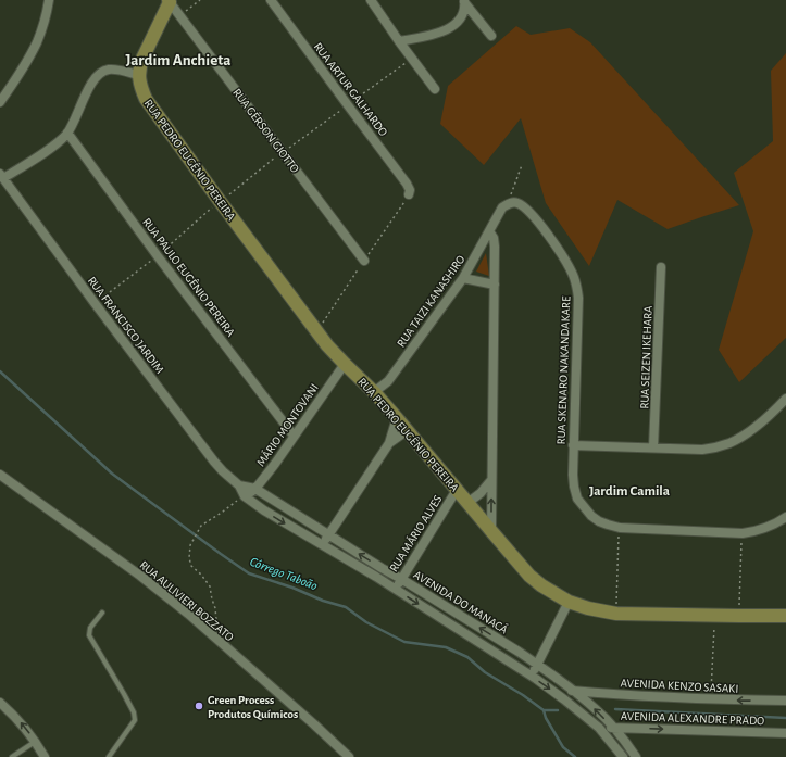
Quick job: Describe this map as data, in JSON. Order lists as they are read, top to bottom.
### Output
{
  "streets": {
    "street": [
      "RUA ARTUR GALHARDO",
      "RUA GÉRSON GIOTTO",
      "RUA PEDRO EUGÊNIO PEREIRA",
      "RUA PAULO EUGÊNIO PEREIRA",
      "RUA TAIZI KANASHIRO",
      "RUA FRANCISCO JARDIM",
      "RUA SEIZEN IKEHARA",
      "RUA SKENARO NAKANDAKARE",
      "MÁRIO MONTOVANI",
      "RUA MÁRIO ALVES",
      "RUA AULIVIERI BOZZATO",
      "AVENIDA DO MANACÁ",
      "AVENIDA KENZO SASAKI",
      "AVENIDA ALEXANDRE PRADO"
    ]
  },
  "crossings": [
    ["RUA PEDRO EUGÊNIO PEREIRA", "RUA TAIZI KANASHIRO"],
    ["RUA PEDRO EUGÊNIO PEREIRA", "MÁRIO MONTOVANI"],
    ["RUA PEDRO EUGÊNIO PEREIRA", "RUA MÁRIO ALVES"],
    ["RUA PAULO EUGÊNIO PEREIRA", "MÁRIO MONTOVANI"],
    ["RUA FRANCISCO JARDIM", "MÁRIO MONTOVANI"],
    ["RUA FRANCISCO JARDIM", "AVENIDA DO MANACÁ"],
    ["MÁRIO MONTOVANI", "AVENIDA DO MANACÁ"],
    ["RUA MÁRIO ALVES", "AVENIDA DO MANACÁ"],
    ["AVENIDA DO MANACÁ", "AVENIDA KENZO SASAKI"],
    ["AVENIDA DO MANACÁ", "AVENIDA ALEXANDRE PRADO"]
  ],
  "one_way": ["AVENIDA ALEXANDRE PRADO"],
  "districts": ["Jardim Anchieta", "Jardim Camila"],
  "water": ["Córrego Taboão"],
  "places": ["Green Process Produtos Químicos"]
}
